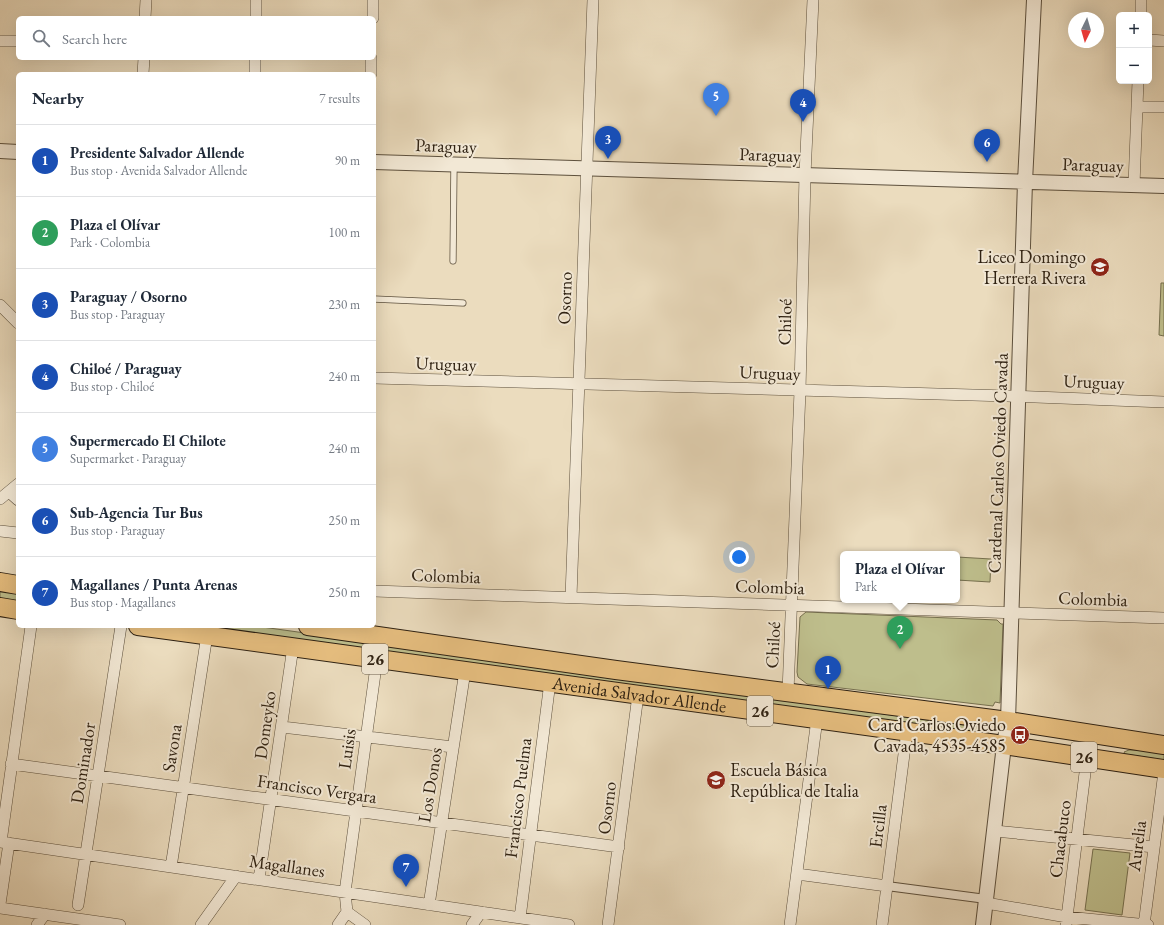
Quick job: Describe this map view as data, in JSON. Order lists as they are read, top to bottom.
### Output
{
  "streets": {
    "highway": ["26", "Avenida Salvador Allende"],
    "street": [
      "Paraguay",
      "Osorno",
      "Chiloé",
      "Uruguay",
      "Cardenal Carlos Oviedo Cavada",
      "Colombia",
      "Domeyko",
      "Savona",
      "Luisis",
      "Dominador",
      "Los Donos",
      "Francisco Vergara",
      "Francisco Puelma",
      "Ercilla",
      "Chacabuco",
      "Aurelia",
      "Magallanes"
    ]
  },
  "crossings": [
    ["Paraguay", "Osorno"],
    ["Paraguay", "Chiloé"],
    ["Paraguay", "Cardenal Carlos Oviedo Cavada"],
    ["Osorno", "Uruguay"],
    ["Osorno", "Colombia"],
    ["Osorno", "Avenida Salvador Allende"],
    ["Osorno", "Francisco Vergara"],
    ["Chiloé", "Uruguay"],
    ["Chiloé", "Colombia"],
    ["Chiloé", "Avenida Salvador Allende"],
    ["Uruguay", "Cardenal Carlos Oviedo Cavada"],
    ["Cardenal Carlos Oviedo Cavada", "Colombia"],
    ["Cardenal Carlos Oviedo Cavada", "Avenida Salvador Allende"],
    ["Avenida Salvador Allende", "Domeyko"],
    ["Avenida Salvador Allende", "Savona"],
    ["Avenida Salvador Allende", "Luisis"],
    ["Avenida Salvador Allende", "Los Donos"],
    ["Avenida Salvador Allende", "Francisco Puelma"],
    ["Avenida Salvador Allende", "Ercilla"],
    ["Avenida Salvador Allende", "Chacabuco"],
    ["Avenida Salvador Allende", "Aurelia"],
    ["Domeyko", "Francisco Vergara"],
    ["Domeyko", "Magallanes"],
    ["Savona", "Francisco Vergara"],
    ["Savona", "Magallanes"],
    ["Luisis", "Francisco Vergara"],
    ["Luisis", "Magallanes"],
    ["Dominador", "Francisco Vergara"],
    ["Dominador", "Magallanes"],
    ["Los Donos", "Francisco Vergara"],
    ["Los Donos", "Magallanes"],
    ["Francisco Vergara", "Francisco Puelma"],
    ["Francisco Puelma", "Magallanes"]
  ],
  "places": {
    "school or university": ["Liceo Domingo Herrera Rivera", "Escuela Básica República de Italia"],
    "bus stop": ["Card Carlos Oviedo Cavada, 4535-4585"]
  },
  "north": "bottom",
  "page": {
    "map_buttons": ["+", "−"],
    "search": "Search here",
    "heading": ["Nearby", "7 results"],
    "pins": [
      "5",
      "4",
      "3",
      "6",
      "2",
      "1",
      "7"
    ],
    "list": [
      {
        "mark": "1",
        "name": "Presidente Salvador Allende",
        "note": "Bus stop · Avenida Salvador Allende",
        "value": "90 m"
      },
      {
        "mark": "2",
        "name": "Plaza el Olívar",
        "note": "Park · Colombia",
        "value": "100 m"
      },
      {
        "mark": "3",
        "name": "Paraguay / Osorno",
        "note": "Bus stop · Paraguay",
        "value": "230 m"
      },
      {
        "mark": "4",
        "name": "Chiloé / Paraguay",
        "note": "Bus stop · Chiloé",
        "value": "240 m"
      },
      {
        "mark": "5",
        "name": "Supermercado El Chilote",
        "note": "Supermarket · Paraguay",
        "value": "240 m"
      },
      {
        "mark": "6",
        "name": "Sub-Agencia Tur Bus",
        "note": "Bus stop · Paraguay",
        "value": "250 m"
      },
      {
        "mark": "7",
        "name": "Magallanes / Punta Arenas",
        "note": "Bus stop · Magallanes",
        "value": "250 m"
      }
    ],
    "popup": ["Plaza el Olívar", "Park"]
  }
}
